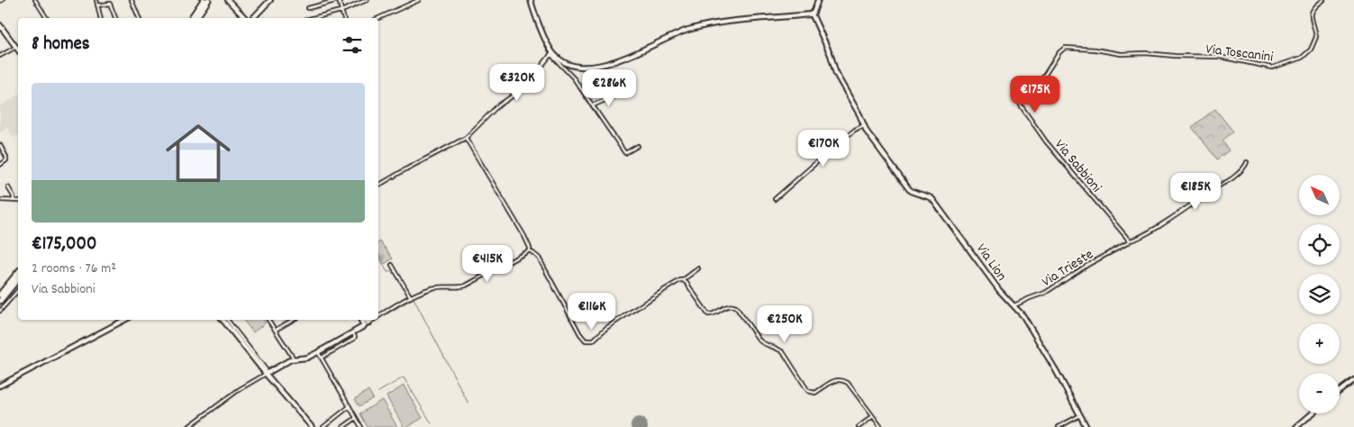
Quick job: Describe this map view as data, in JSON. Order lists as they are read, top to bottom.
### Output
{
  "streets": {
    "street": [
      "Via Toscanini",
      "Via Sabbioni",
      "Via Lion",
      "Via Trieste"
    ]
  },
  "crossings": [
    ["Via Toscanini", "Via Sabbioni"],
    ["Via Sabbioni", "Via Trieste"],
    ["Via Lion", "Via Trieste"]
  ],
  "north": "top left",
  "page": {
    "heading": "8 homes",
    "price": [
      "€320K",
      "€286K",
      "€175K",
      "€170K",
      "€185K",
      "€415K",
      "€116K",
      "€250K"
    ],
    "list": [
      {
        "name": "€175,000",
        "note": "2 rooms · 76 m² · Via Sabbioni"
      }
    ],
    "map_buttons": ["+", "−"]
  }
}
